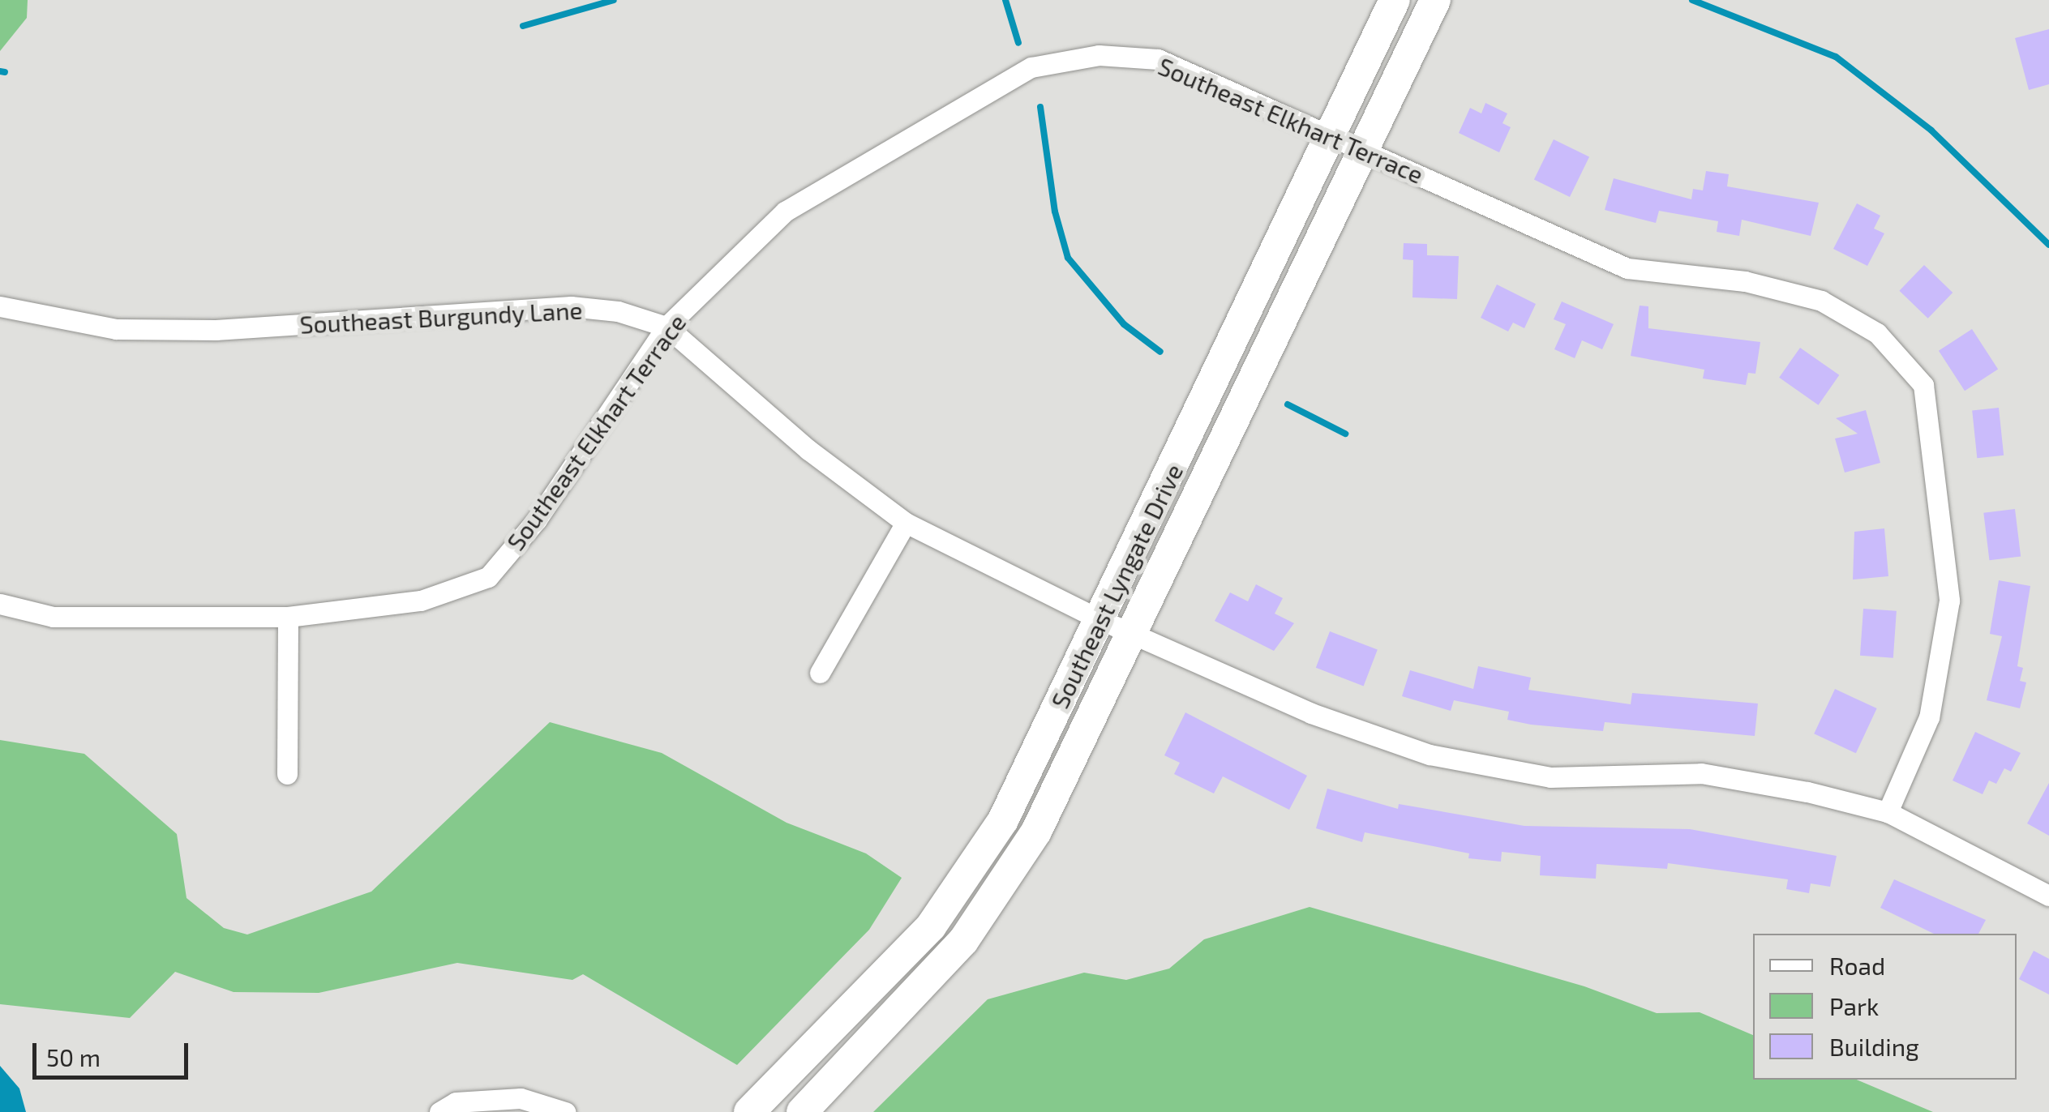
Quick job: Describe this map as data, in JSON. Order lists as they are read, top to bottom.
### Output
{
  "streets": {
    "street": ["Southeast Elkhart Terrace", "Southeast Burgundy Lane", "Southeast Lyngate Drive"]
  },
  "crossings": [
    ["Southeast Elkhart Terrace", "Southeast Burgundy Lane"],
    ["Southeast Elkhart Terrace", "Southeast Lyngate Drive"],
    ["Southeast Burgundy Lane", "Southeast Lyngate Drive"]
  ],
  "legend": ["Road", "Park", "Building"],
  "scale_bar": "50 m"
}
